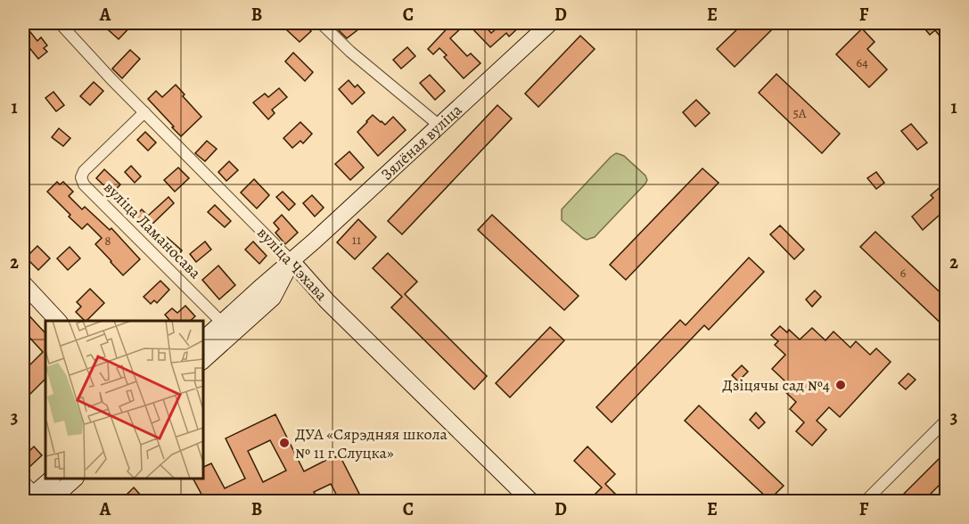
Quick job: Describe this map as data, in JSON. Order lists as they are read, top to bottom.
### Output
{
  "streets": {
    "main road": ["Зялёная вуліца", "вуліца Чэхава"],
    "street": ["вуліца Ламаносава"]
  },
  "crossings": [
    ["Зялёная вуліца", "вуліца Ламаносава"],
    ["Зялёная вуліца", "вуліца Чэхава"],
    ["вуліца Ламаносава", "вуліца Чэхава"]
  ],
  "places": ["Дзіцячы сад №4", "ДУА «Сярэдняя школа № 11 г.Слуцка»"],
  "house_numbers": [
    "64",
    "5А",
    "11",
    "8",
    "6"
  ],
  "grid": {
    "columns": [
      "A",
      "B",
      "C",
      "D",
      "E",
      "F"
    ],
    "rows": ["1", "2", "3"]
  }
}
